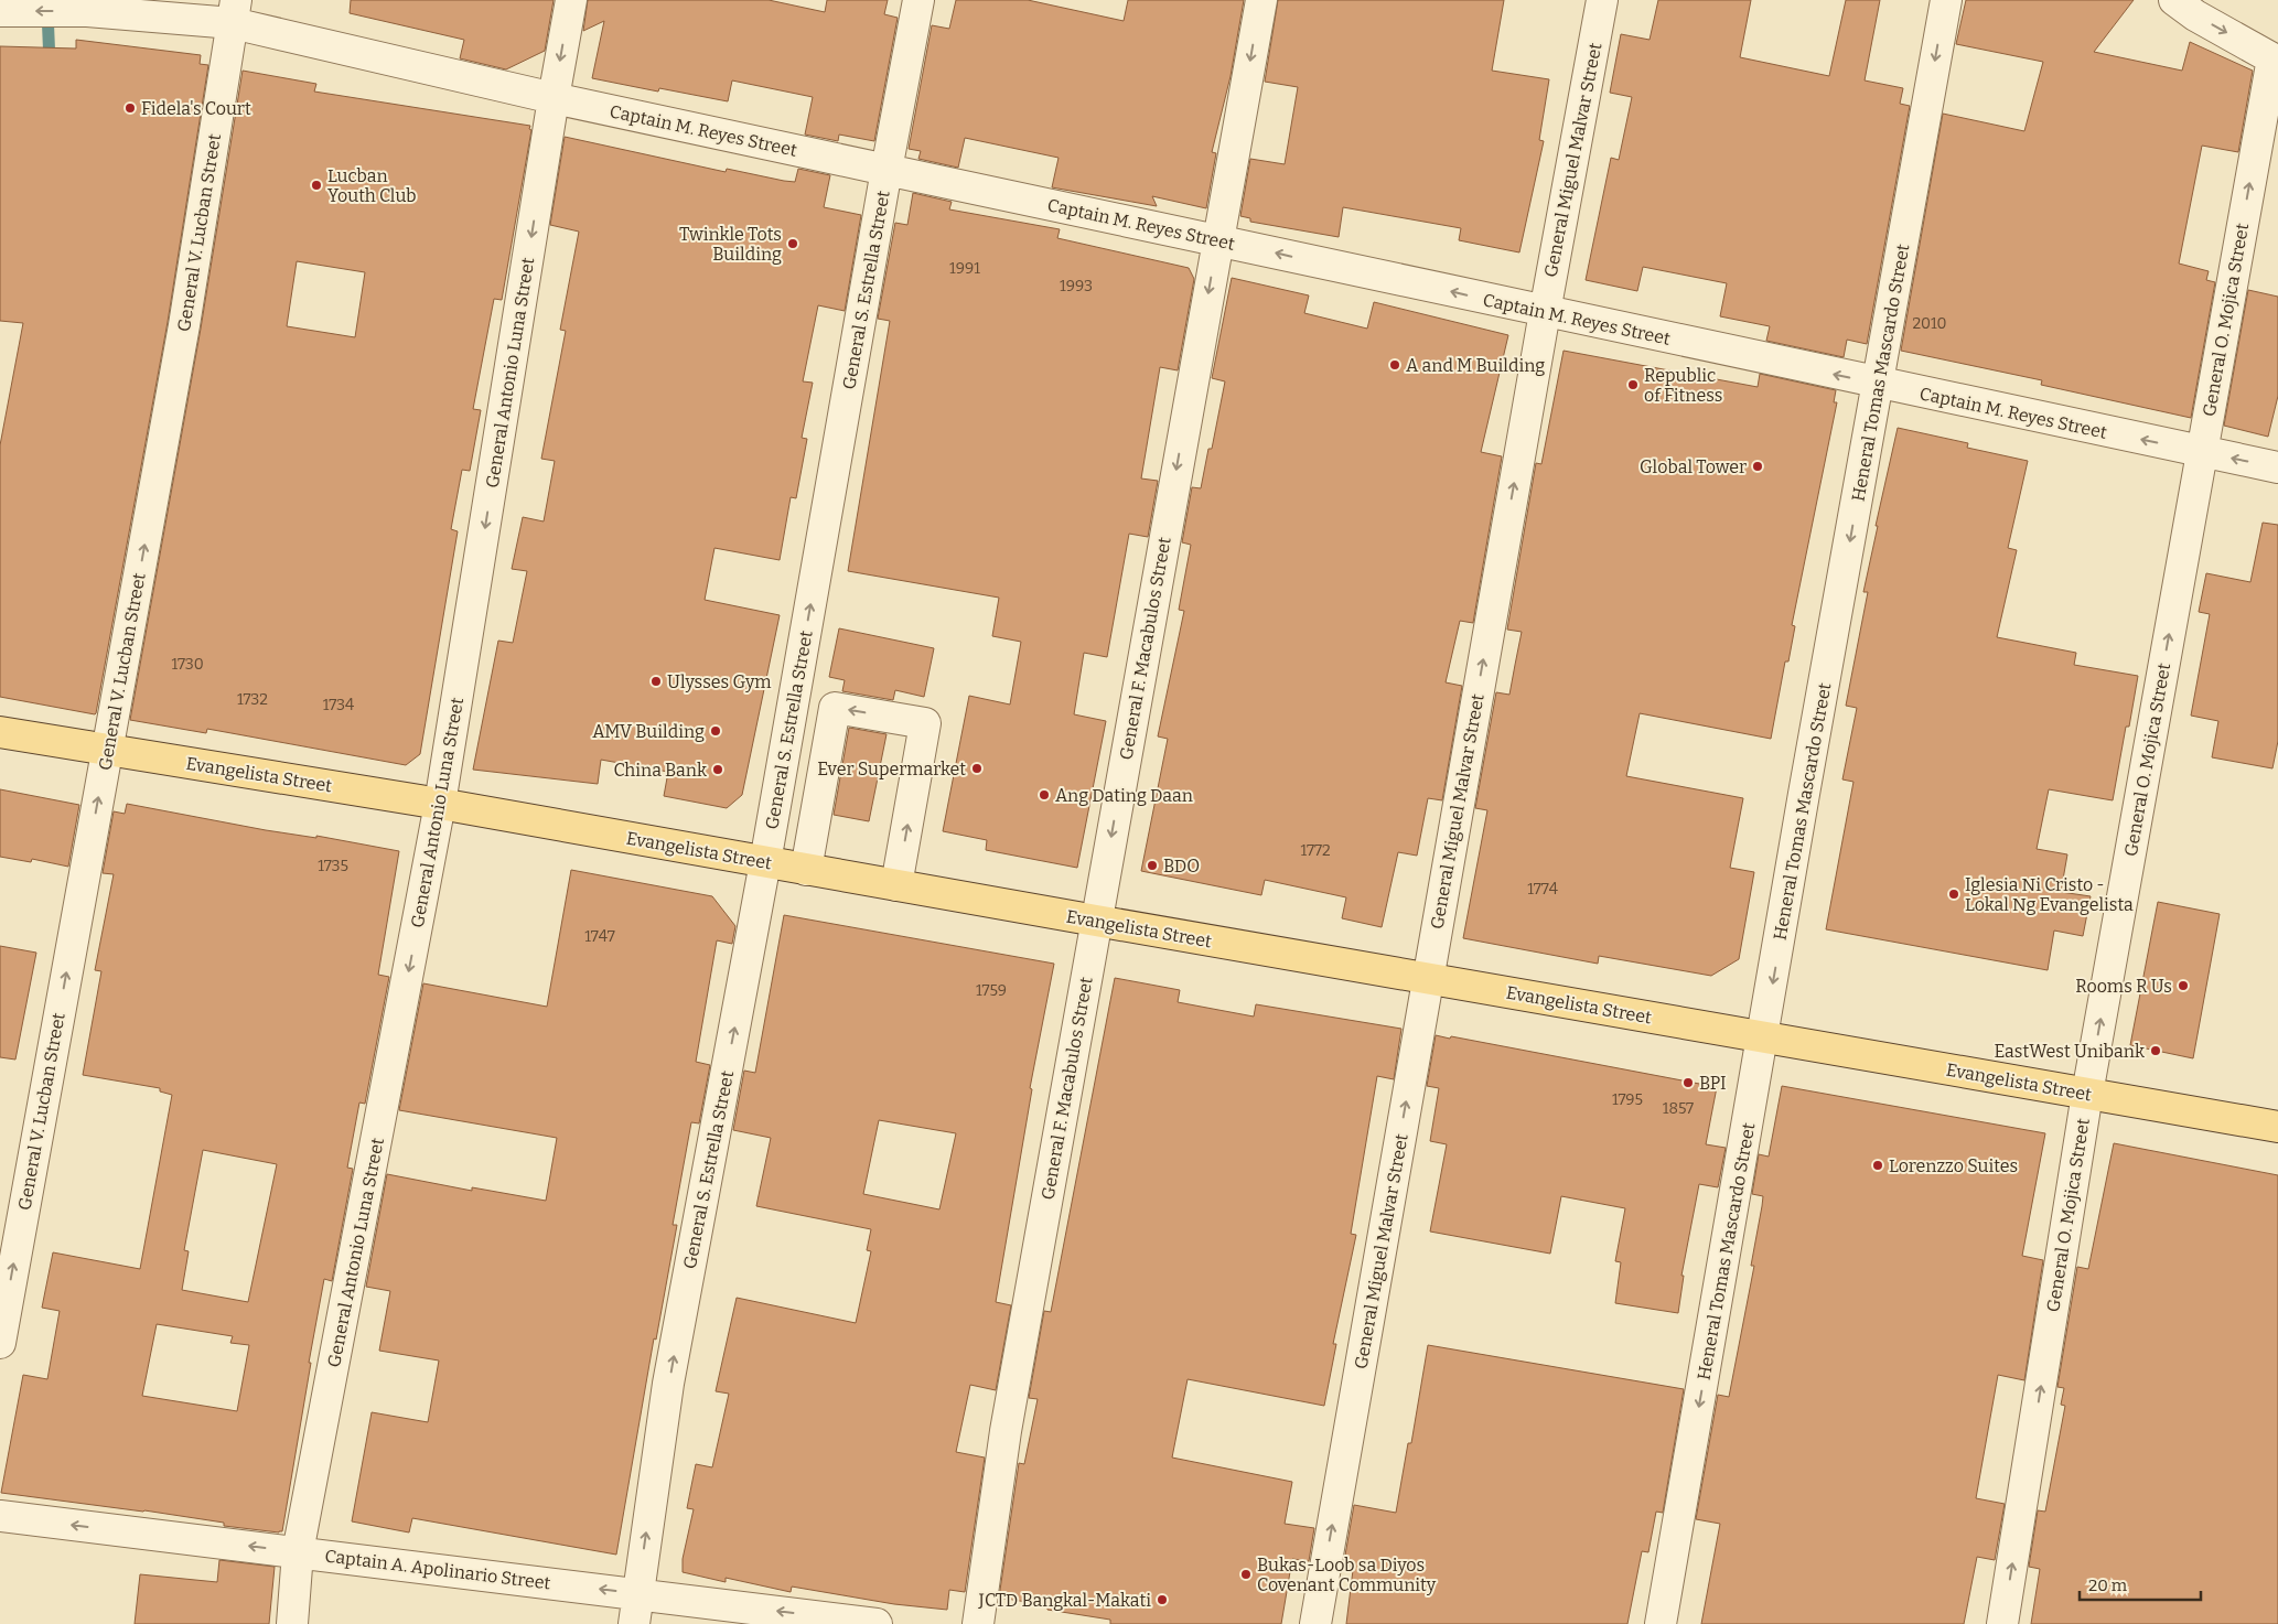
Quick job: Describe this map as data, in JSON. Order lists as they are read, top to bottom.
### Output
{
  "streets": {
    "main road": ["Evangelista Street"],
    "street": [
      "Captain M. Reyes Street",
      "General Miguel Malvar Street",
      "General V. Lucban Street",
      "General S. Estrella Street",
      "General O. Mojica Street",
      "General Antonio Luna Street",
      "Heneral Tomas Mascardo Street",
      "General F. Macabulos Street",
      "Captain A. Apolinario Street"
    ]
  },
  "crossings": [
    ["Captain M. Reyes Street", "General Miguel Malvar Street"],
    ["Captain M. Reyes Street", "General V. Lucban Street"],
    ["Captain M. Reyes Street", "General S. Estrella Street"],
    ["Captain M. Reyes Street", "General O. Mojica Street"],
    ["Captain M. Reyes Street", "General Antonio Luna Street"],
    ["Captain M. Reyes Street", "Heneral Tomas Mascardo Street"],
    ["Captain M. Reyes Street", "General F. Macabulos Street"],
    ["General Miguel Malvar Street", "Evangelista Street"],
    ["General V. Lucban Street", "Evangelista Street"],
    ["General S. Estrella Street", "Evangelista Street"],
    ["General S. Estrella Street", "Captain A. Apolinario Street"],
    ["General O. Mojica Street", "Evangelista Street"],
    ["General Antonio Luna Street", "Evangelista Street"],
    ["General Antonio Luna Street", "Captain A. Apolinario Street"],
    ["Heneral Tomas Mascardo Street", "Evangelista Street"],
    ["General F. Macabulos Street", "Evangelista Street"]
  ],
  "one_way": [
    "Captain M. Reyes Street",
    "General Miguel Malvar Street",
    "General V. Lucban Street",
    "General S. Estrella Street",
    "General O. Mojica Street",
    "General Antonio Luna Street",
    "Heneral Tomas Mascardo Street",
    "General F. Macabulos Street",
    "Captain A. Apolinario Street"
  ],
  "places": [
    "Fidela's Court",
    "Lucban Youth Club",
    "Twinkle Tots Building",
    "A and M Building",
    "Republic of Fitness",
    "Global Tower",
    "Ulysses Gym",
    "AMV Building",
    "Ever Supermarket",
    "China Bank",
    "Ang Dating Daan",
    "BDO",
    "Iglesia Ni Cristo - Lokal Ng Evangelista",
    "Rooms R Us",
    "EastWest Unibank",
    "BPI",
    "Lorenzzo Suites",
    "Bukas-Loob sa Diyos Covenant Community",
    "JCTD Bangkal-Makati"
  ],
  "house_numbers": [
    "1991",
    "1993",
    "2010",
    "1730",
    "1732",
    "1734",
    "1772",
    "1735",
    "1774",
    "1747",
    "1759",
    "1795",
    "1857"
  ],
  "scale_bar": "20 m"
}
